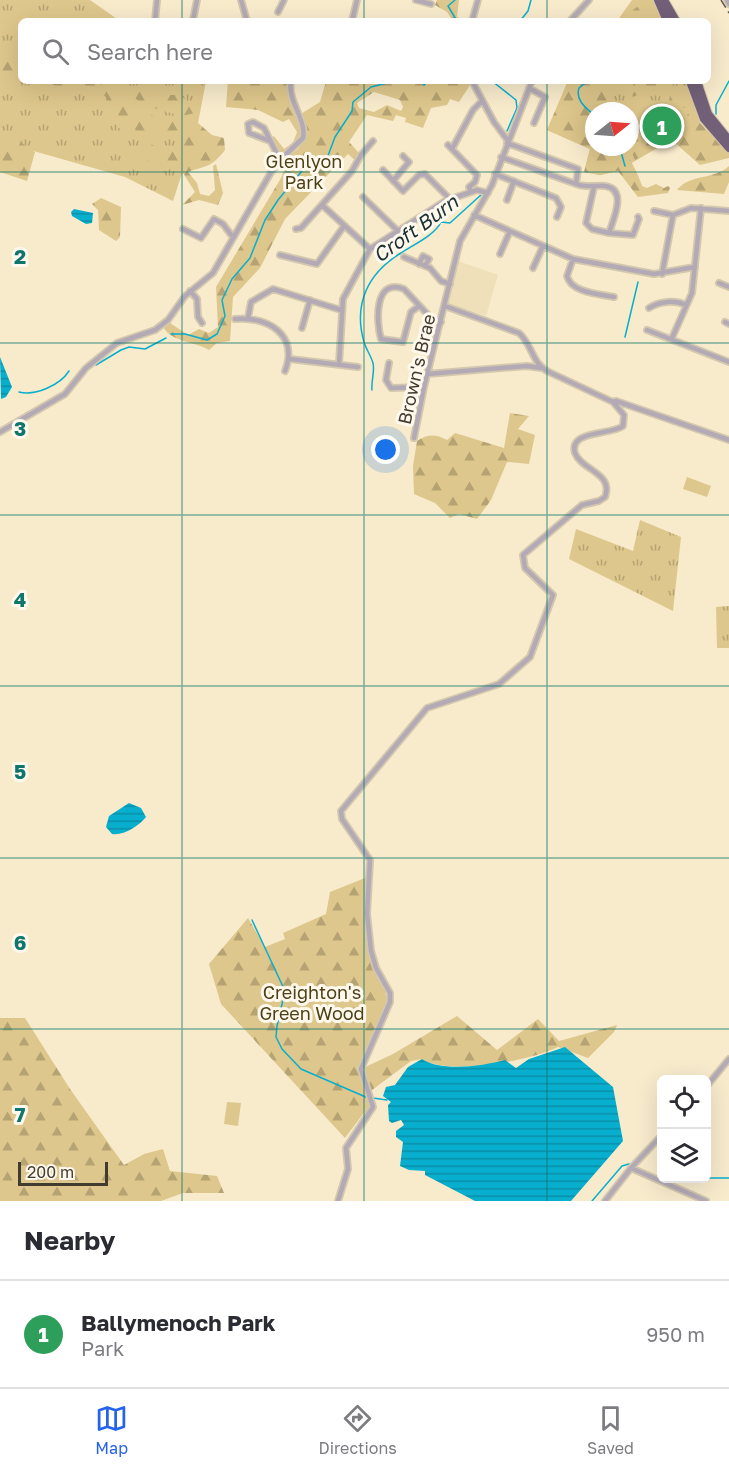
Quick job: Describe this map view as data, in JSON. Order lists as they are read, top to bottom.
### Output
{
  "streets": {
    "street": ["Brown's Brae"]
  },
  "water": ["Croft Burn"],
  "parks": ["Glenlyon Park", "Creighton's Green Wood"],
  "scale_bar": "200 m",
  "north": "right",
  "page": {
    "search": "Search here",
    "pins": "1",
    "scale": "200 m",
    "heading": "Nearby",
    "list": [
      {
        "mark": "1",
        "name": "Ballymenoch Park",
        "note": "Park",
        "value": "950 m"
      }
    ],
    "nav": ["Map", "Directions", "Saved"]
  },
  "grid": {
    "rows": [
      "2",
      "3",
      "4",
      "5",
      "6",
      "7"
    ]
  }
}
